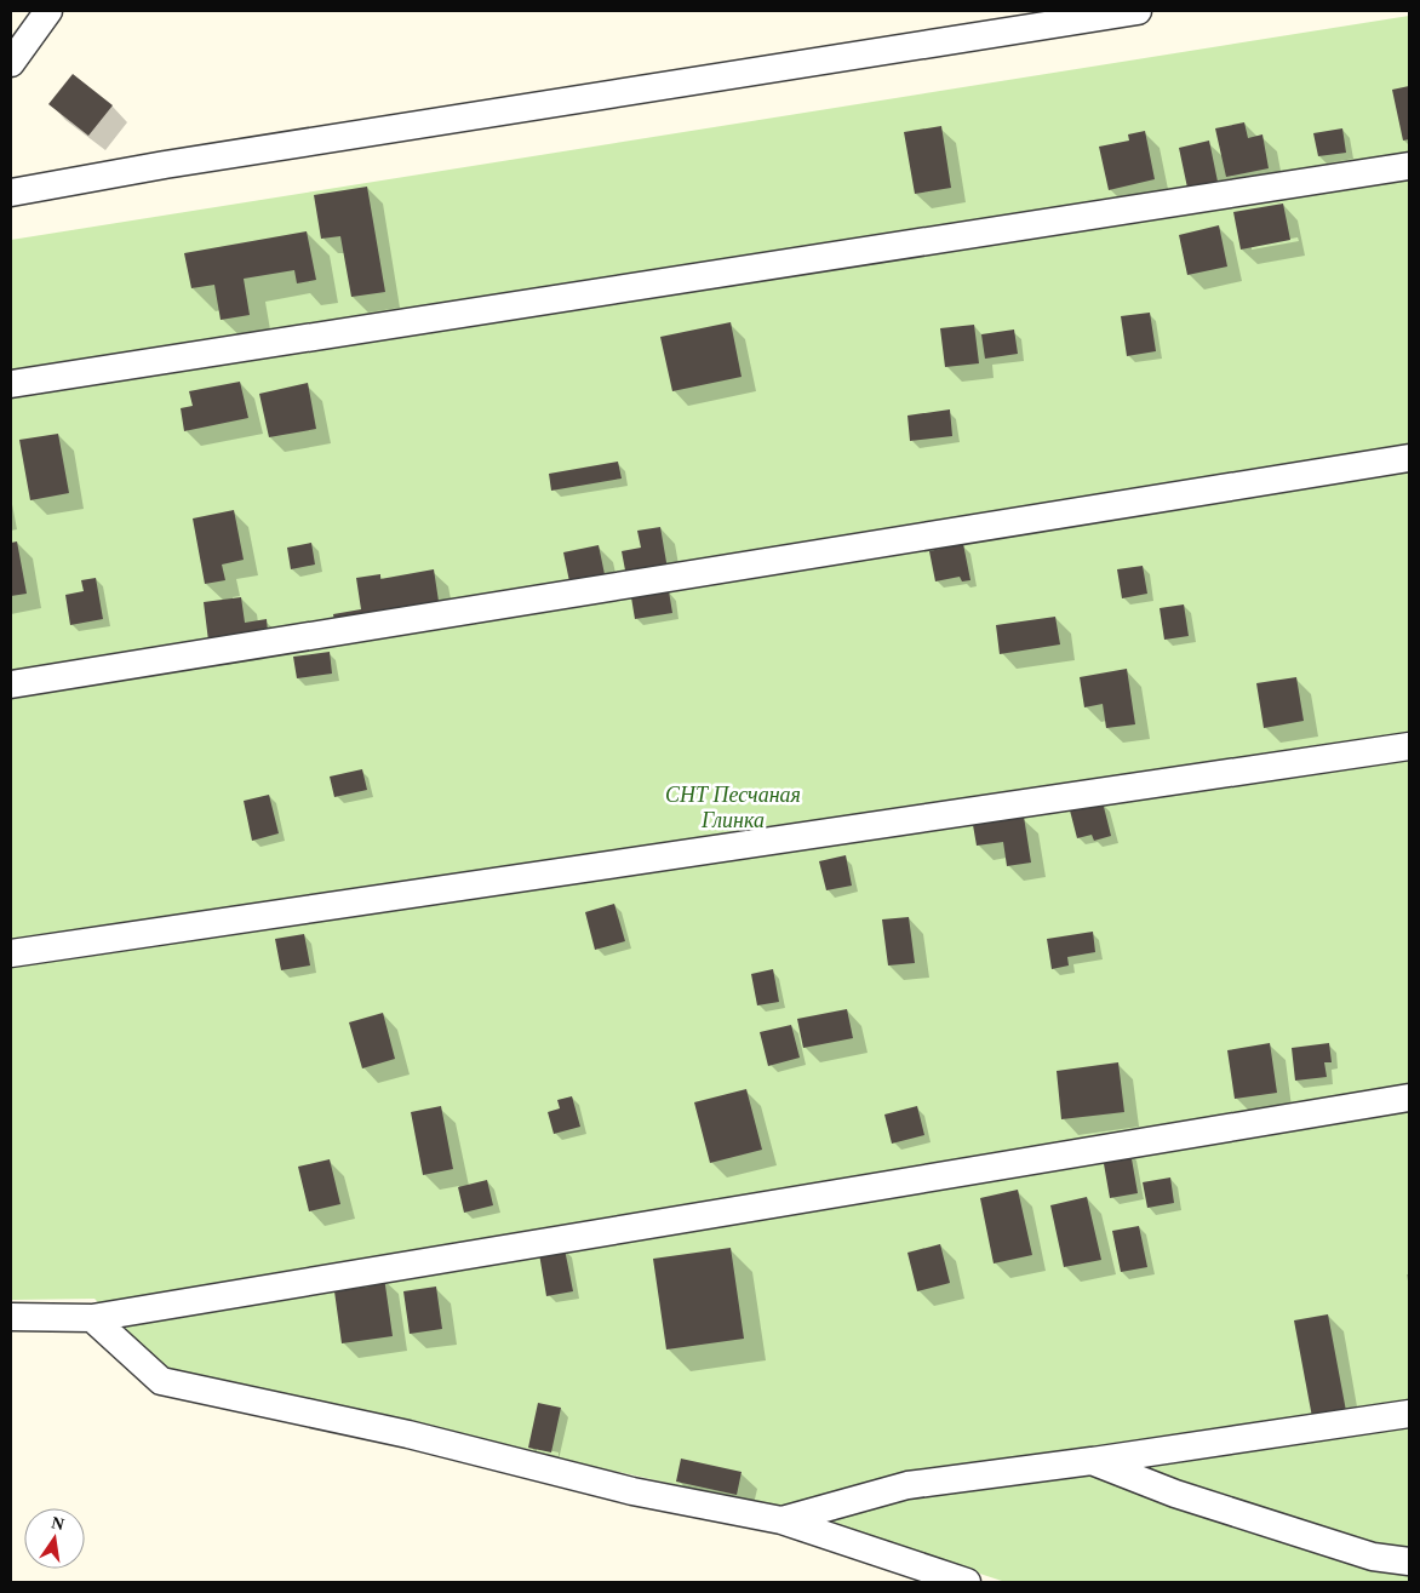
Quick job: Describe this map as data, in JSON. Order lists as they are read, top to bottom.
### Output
{
  "parks": ["СНТ Песчаная Глинка"],
  "north": "top"
}
